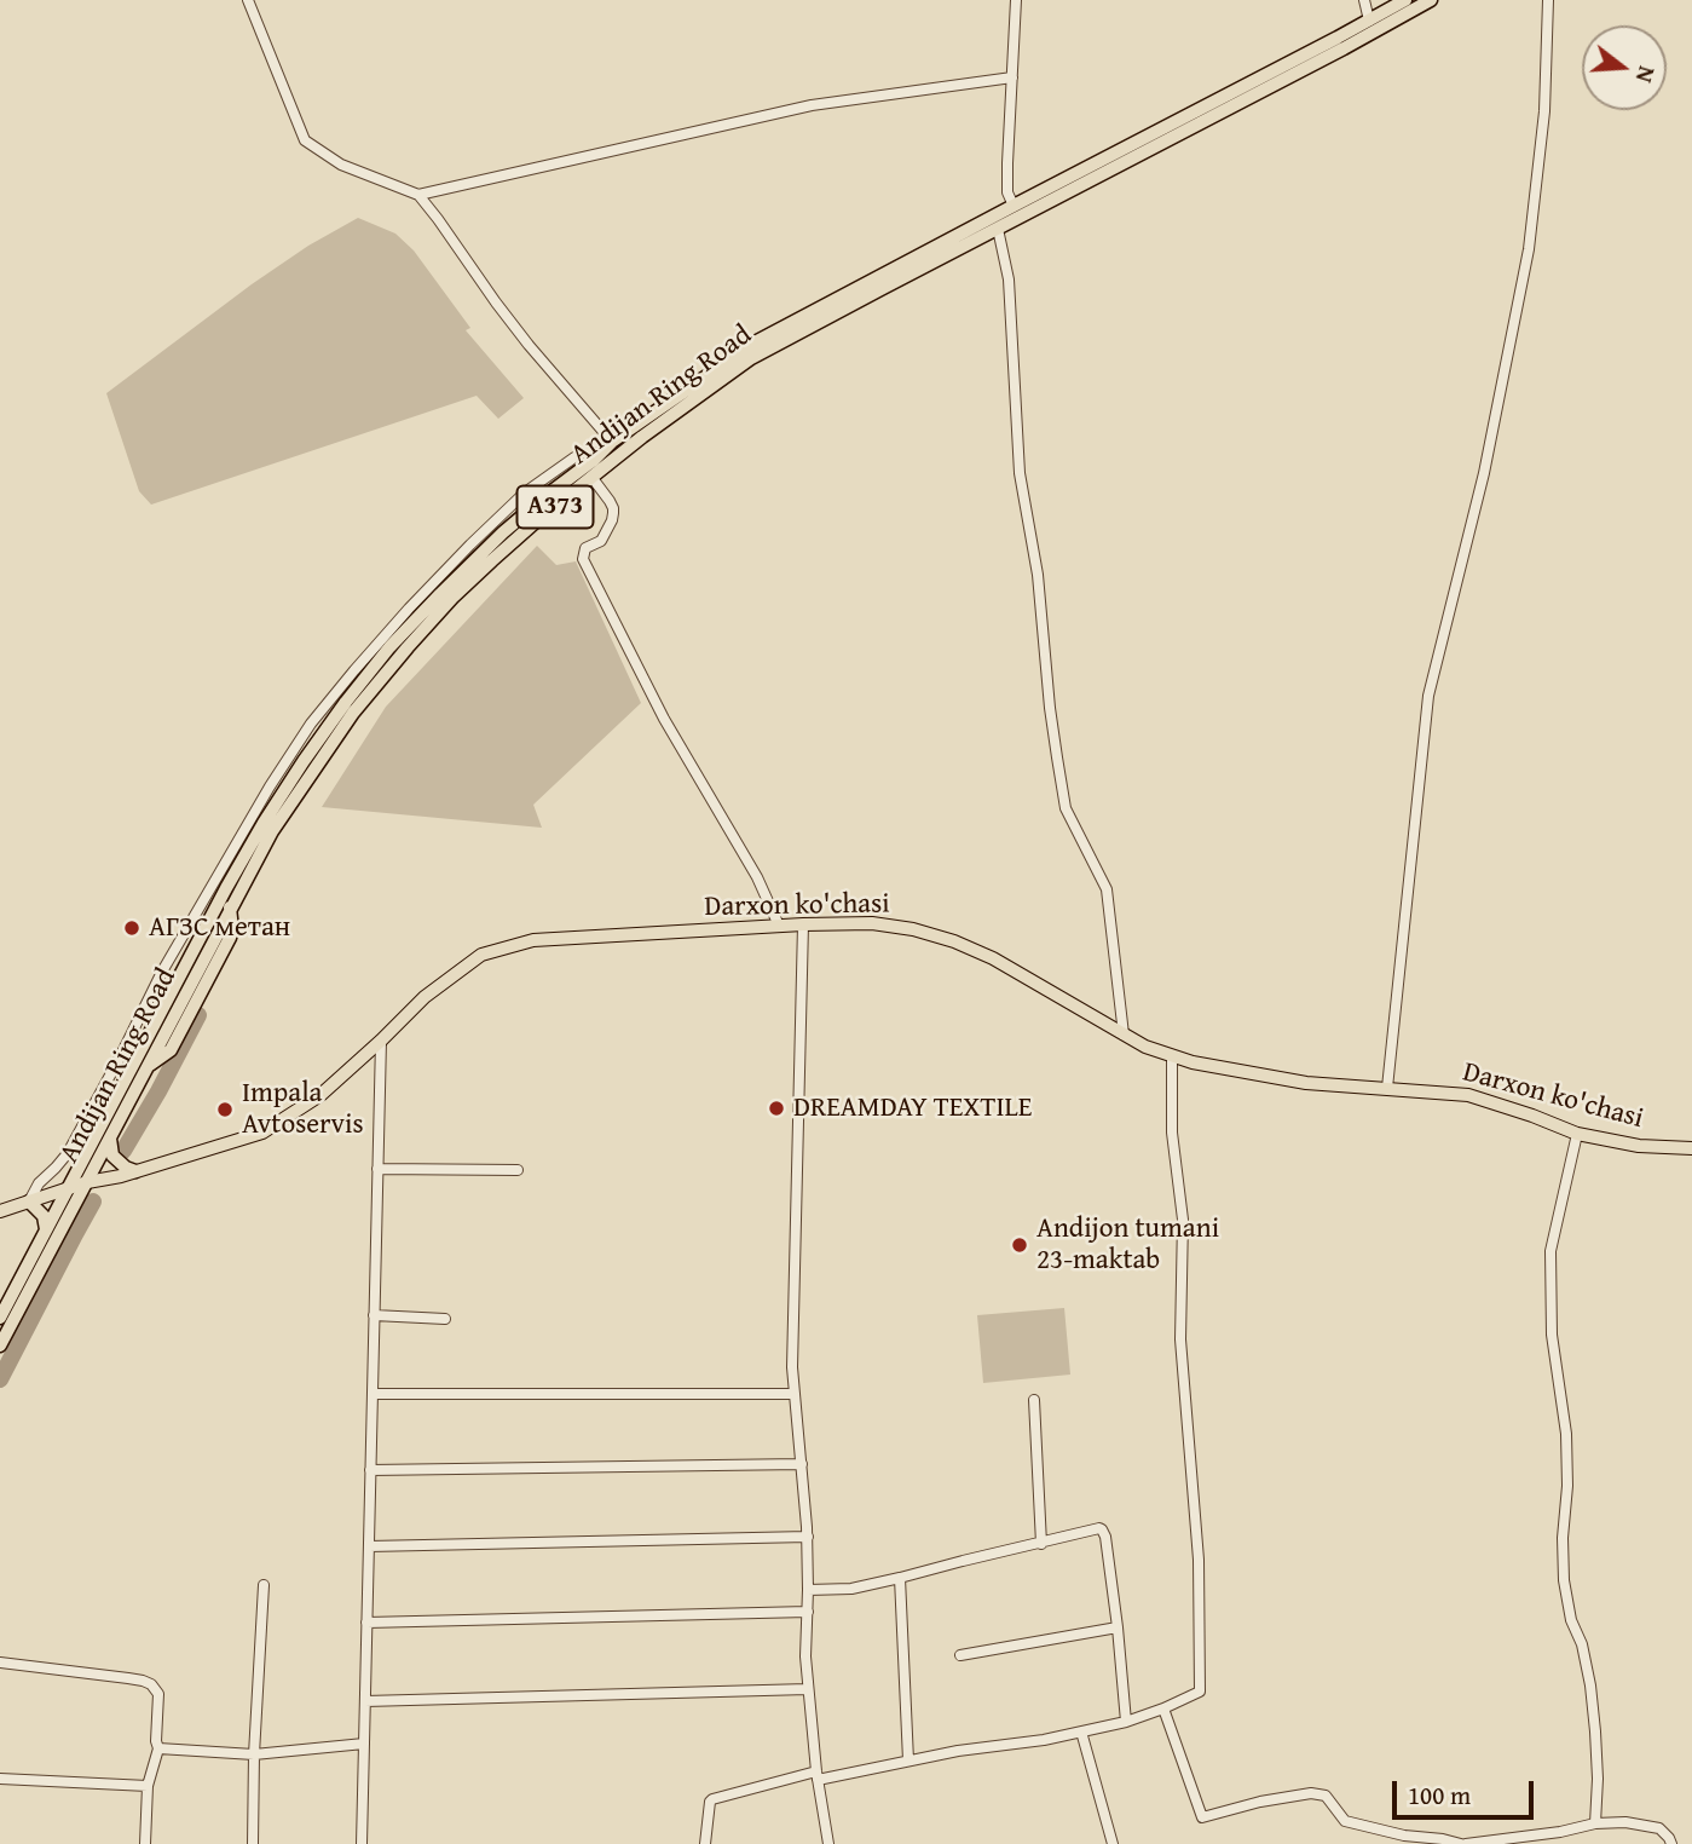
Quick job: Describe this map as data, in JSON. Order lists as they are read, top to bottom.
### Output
{
  "streets": {
    "highway": ["Andijan Ring Road", "A373"],
    "main road": ["Darxon ko'chasi"]
  },
  "crossings": [
    ["Andijan Ring Road", "Darxon ko'chasi"]
  ],
  "places": [
    "АГЗС метан",
    "DREAMDAY TEXTILE",
    "Impala Avtoservis",
    "Andijon tumani 23-maktab"
  ],
  "scale_bar": "100 m",
  "north": "right"
}
